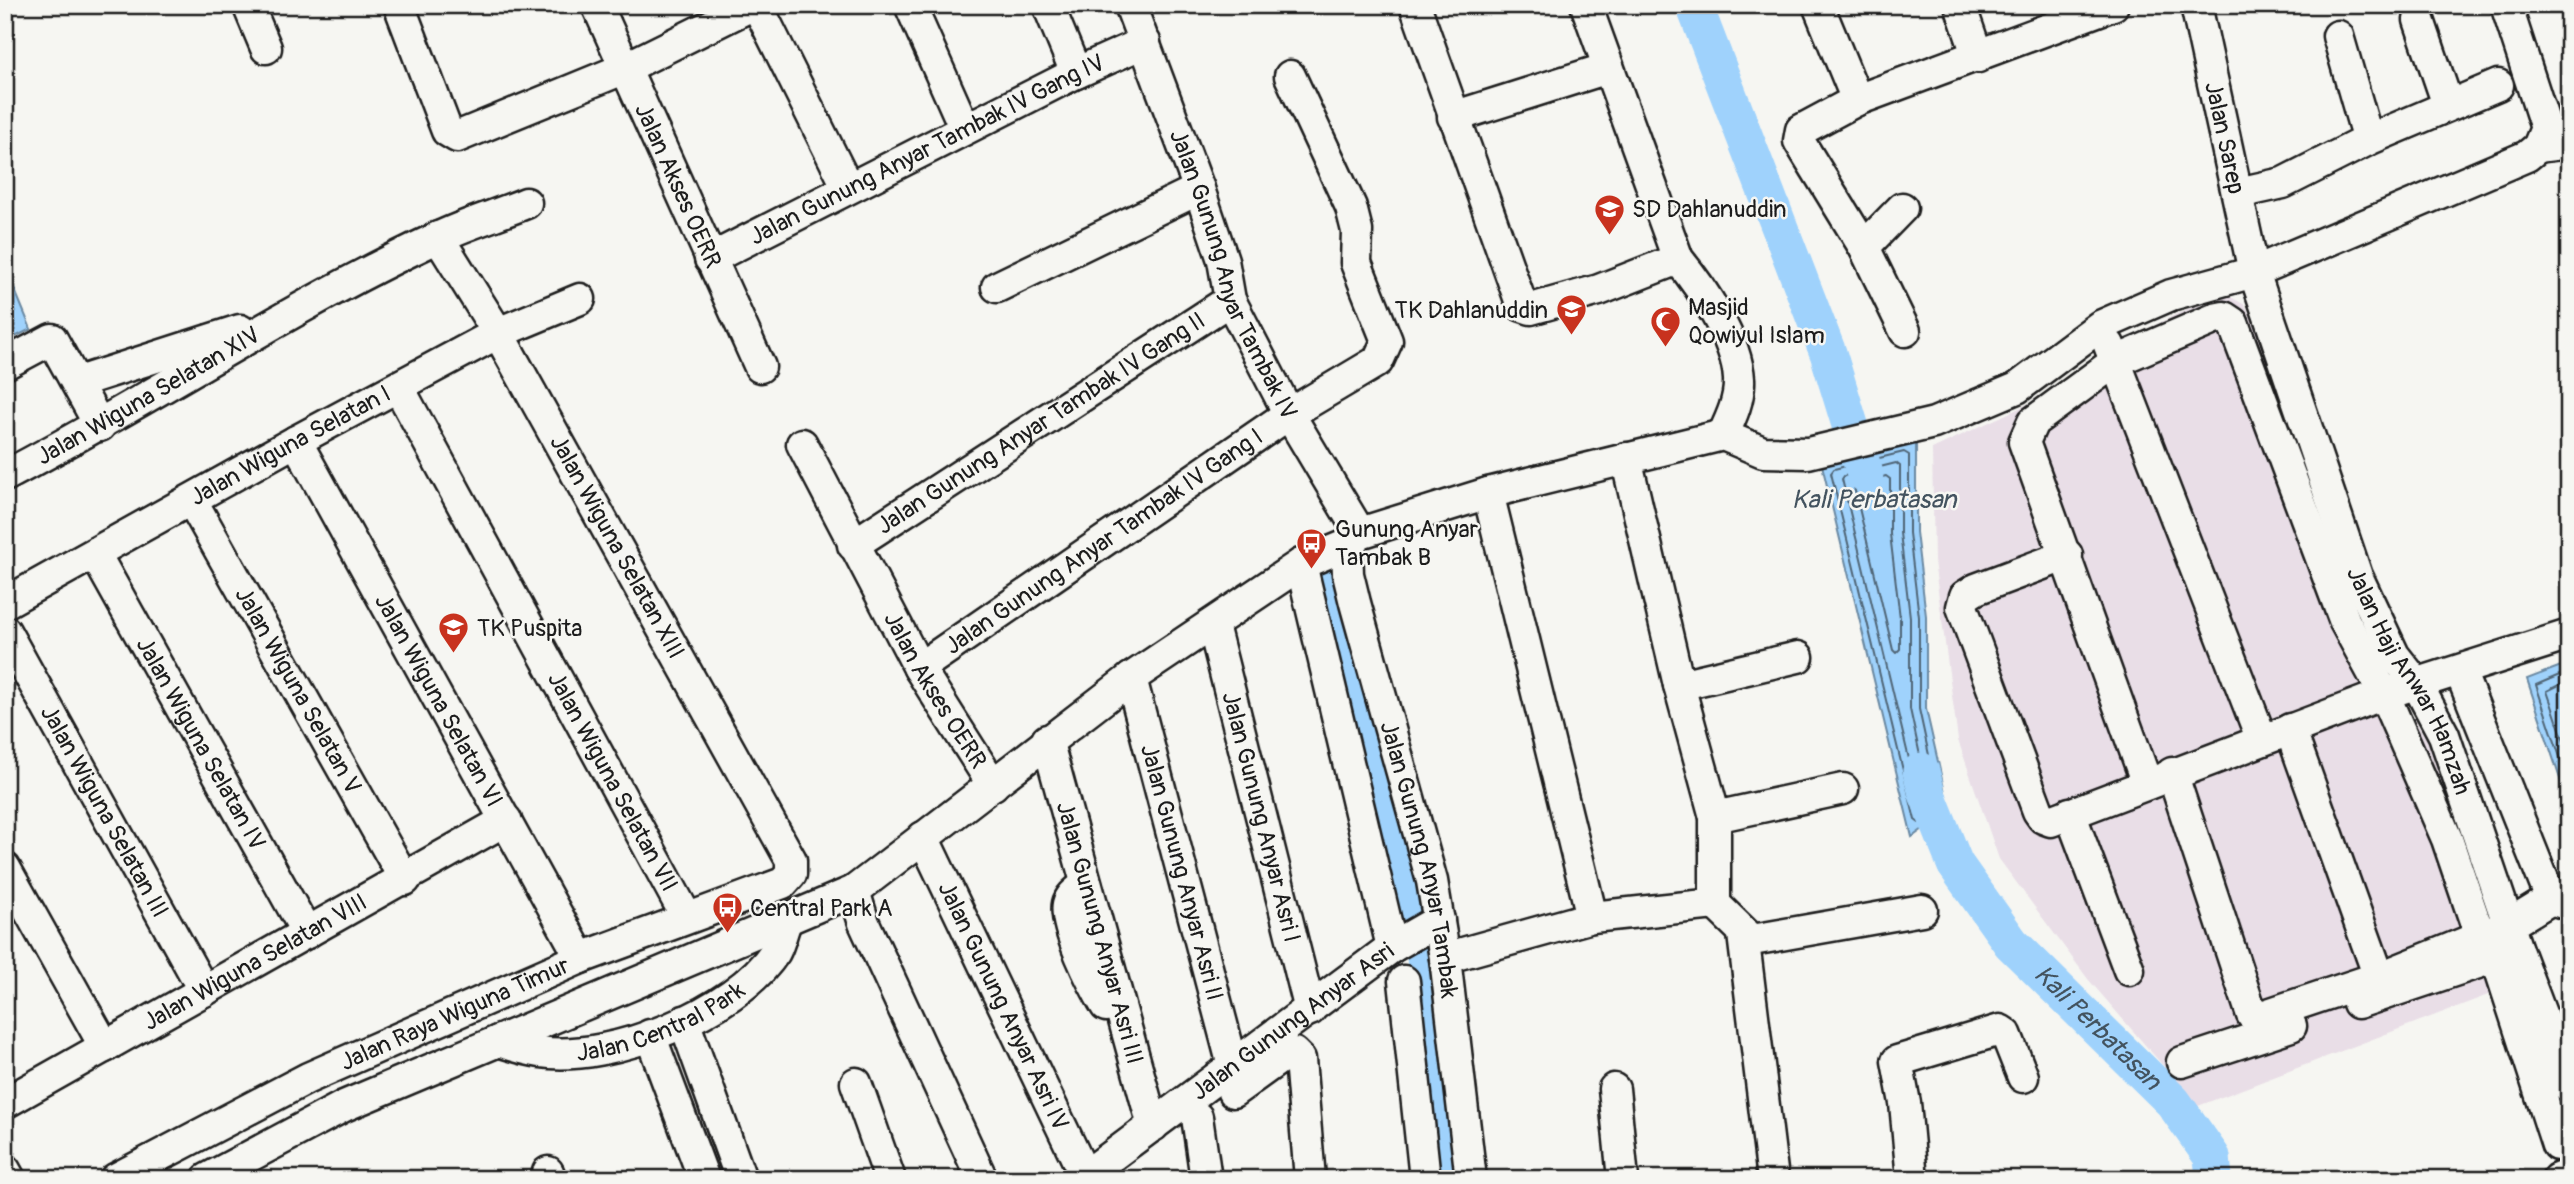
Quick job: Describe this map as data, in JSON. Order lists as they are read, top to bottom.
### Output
{
  "streets": {
    "street": [
      "Jalan Sarep",
      "Jalan Gunung Anyar Tambak IV Gang IV",
      "Jalan Akses OERR",
      "Jalan Gunung Anyar Tambak IV",
      "Jalan Wiguna Selatan XIV",
      "Jalan Gunung Anyar Tambak IV Gang II",
      "Jalan Wiguna Selatan I",
      "Jalan Gunung Anyar Tambak IV Gang I",
      "Jalan Wiguna Selatan XIII",
      "Jalan Haji Anwar Hamzah",
      "Jalan Wiguna Selatan V",
      "Jalan Wiguna Selatan VI",
      "Jalan Wiguna Selatan IV",
      "Jalan Wiguna Selatan VII",
      "Jalan Wiguna Selatan III",
      "Jalan Gunung Anyar Asri I",
      "Jalan Gunung Anyar Tambak",
      "Jalan Gunung Anyar Asri II",
      "Jalan Gunung Anyar Asri III",
      "Jalan Wiguna Selatan VIII",
      "Jalan Gunung Anyar Asri IV",
      "Jalan Raya Wiguna Timur",
      "Jalan Central Park",
      "Jalan Gunung Anyar Asri"
    ]
  },
  "crossings": [
    ["Jalan Sarep", "Jalan Haji Anwar Hamzah"],
    ["Jalan Gunung Anyar Tambak IV Gang IV", "Jalan Akses OERR"],
    ["Jalan Gunung Anyar Tambak IV Gang IV", "Jalan Gunung Anyar Tambak IV"],
    ["Jalan Akses OERR", "Jalan Gunung Anyar Tambak IV Gang II"],
    ["Jalan Akses OERR", "Jalan Gunung Anyar Tambak IV Gang I"],
    ["Jalan Akses OERR", "Jalan Raya Wiguna Timur"],
    ["Jalan Gunung Anyar Tambak IV", "Jalan Gunung Anyar Tambak IV Gang II"],
    ["Jalan Gunung Anyar Tambak IV", "Jalan Gunung Anyar Tambak IV Gang I"],
    ["Jalan Gunung Anyar Tambak IV", "Jalan Gunung Anyar Tambak"],
    ["Jalan Gunung Anyar Tambak IV", "Jalan Raya Wiguna Timur"],
    ["Jalan Wiguna Selatan XIV", "Jalan Wiguna Selatan XIII"],
    ["Jalan Wiguna Selatan I", "Jalan Wiguna Selatan XIII"],
    ["Jalan Wiguna Selatan I", "Jalan Wiguna Selatan V"],
    ["Jalan Wiguna Selatan I", "Jalan Wiguna Selatan VI"],
    ["Jalan Wiguna Selatan I", "Jalan Wiguna Selatan IV"],
    ["Jalan Wiguna Selatan I", "Jalan Wiguna Selatan VII"],
    ["Jalan Wiguna Selatan XIII", "Jalan Raya Wiguna Timur"],
    ["Jalan Wiguna Selatan V", "Jalan Wiguna Selatan VIII"],
    ["Jalan Wiguna Selatan VI", "Jalan Wiguna Selatan VIII"],
    ["Jalan Wiguna Selatan VI", "Jalan Raya Wiguna Timur"],
    ["Jalan Wiguna Selatan IV", "Jalan Wiguna Selatan VIII"],
    ["Jalan Wiguna Selatan VII", "Jalan Raya Wiguna Timur"],
    ["Jalan Wiguna Selatan III", "Jalan Wiguna Selatan VIII"],
    ["Jalan Gunung Anyar Asri I", "Jalan Raya Wiguna Timur"],
    ["Jalan Gunung Anyar Asri I", "Jalan Gunung Anyar Asri"],
    ["Jalan Gunung Anyar Tambak", "Jalan Raya Wiguna Timur"],
    ["Jalan Gunung Anyar Tambak", "Jalan Gunung Anyar Asri"],
    ["Jalan Gunung Anyar Asri II", "Jalan Raya Wiguna Timur"],
    ["Jalan Gunung Anyar Asri II", "Jalan Gunung Anyar Asri"],
    ["Jalan Gunung Anyar Asri III", "Jalan Raya Wiguna Timur"],
    ["Jalan Gunung Anyar Asri III", "Jalan Gunung Anyar Asri"],
    ["Jalan Gunung Anyar Asri IV", "Jalan Raya Wiguna Timur"],
    ["Jalan Gunung Anyar Asri IV", "Jalan Gunung Anyar Asri"],
    ["Jalan Raya Wiguna Timur", "Jalan Central Park"],
    ["Jalan Raya Wiguna Timur", "Jalan Gunung Anyar Asri"]
  ],
  "water": ["Kali Perbatasan"],
  "places": {
    "school or university": ["SD Dahlanuddin", "TK Dahlanuddin", "TK Puspita"],
    "mosque": ["Masjid Qowiyul Islam"],
    "bus stop": ["Gunung Anyar Tambak B", "Central Park A"]
  }
}
